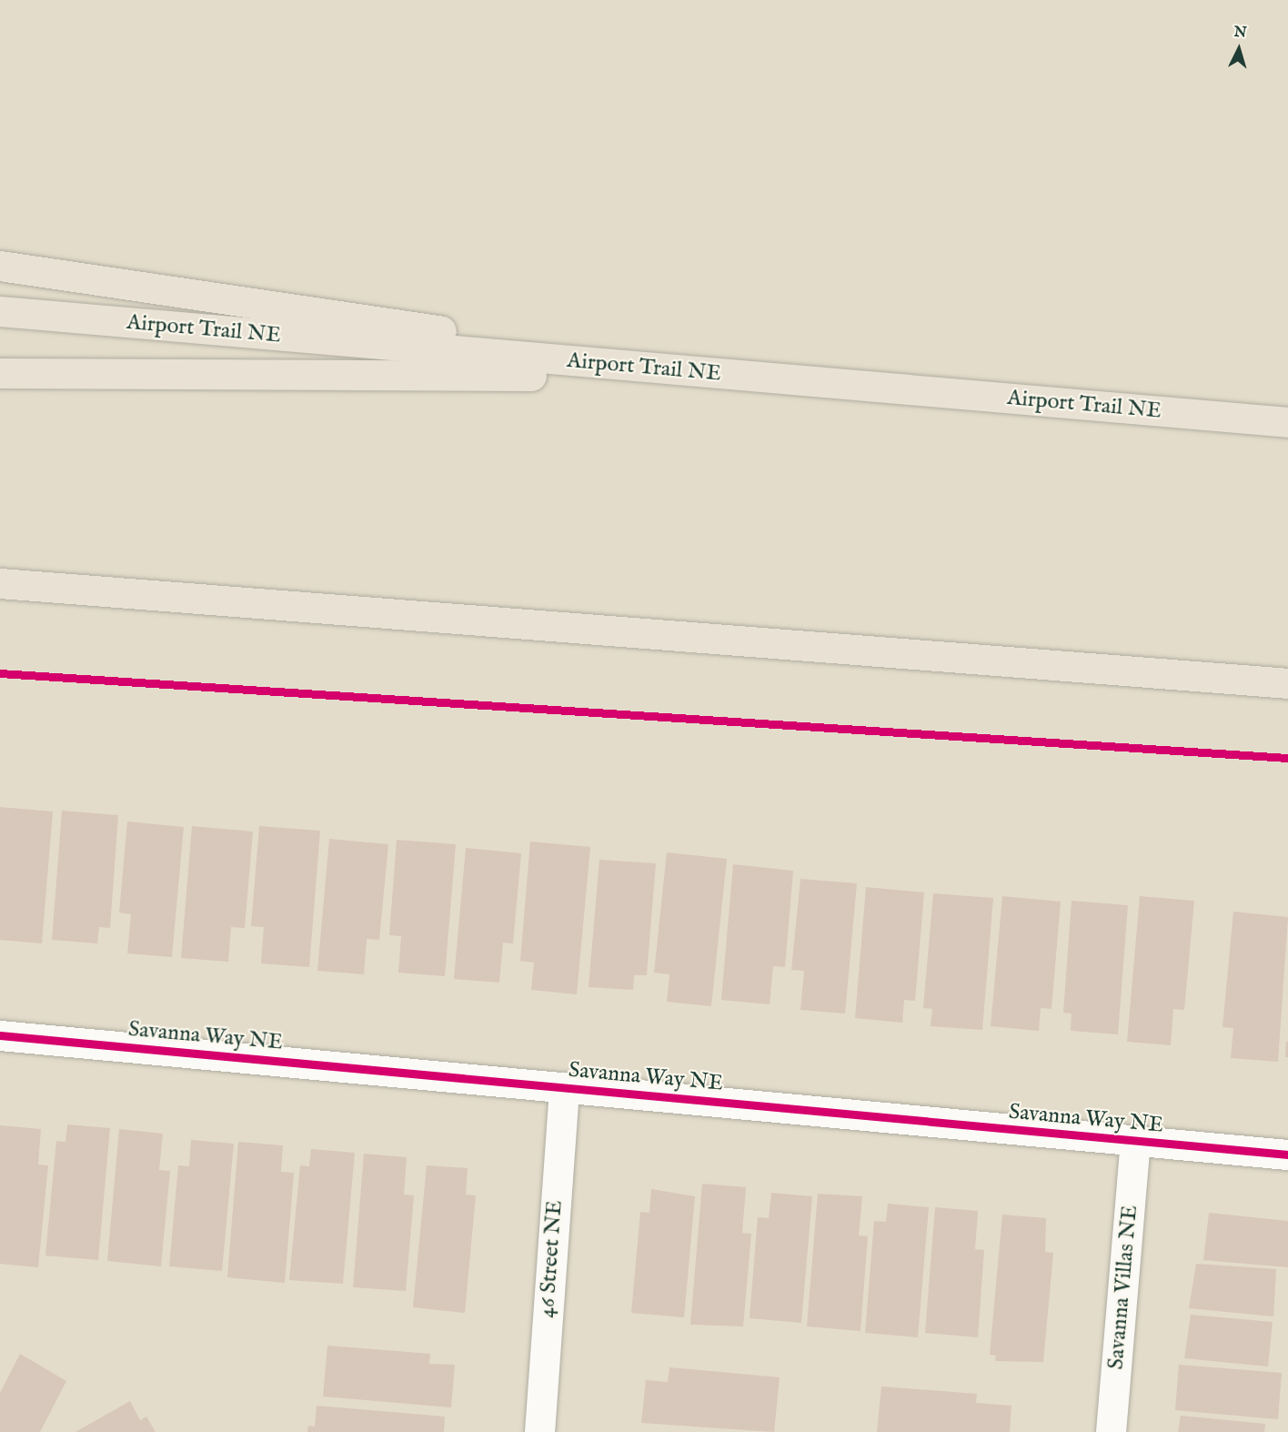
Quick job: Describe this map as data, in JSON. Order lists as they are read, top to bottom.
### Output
{
  "streets": {
    "main road": ["Airport Trail NE"],
    "street": ["Savanna Way NE", "46 Street NE", "Savanna Villas NE"]
  },
  "crossings": [
    ["Savanna Way NE", "46 Street NE"],
    ["Savanna Way NE", "Savanna Villas NE"]
  ],
  "north": "top"
}
